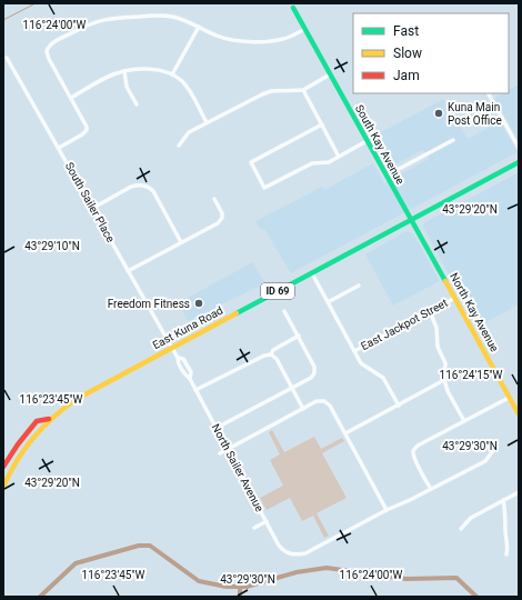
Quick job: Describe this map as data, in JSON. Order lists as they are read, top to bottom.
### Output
{
  "streets": {
    "main road": [
      "South Kay Avenue",
      "ID 69",
      "North Kay Avenue",
      "East Kuna Road"
    ],
    "street": ["South Sailer Place", "East Jackpot Street", "North Sailer Avenue"]
  },
  "crossings": [
    ["South Kay Avenue", "ID 69"],
    ["South Kay Avenue", "North Kay Avenue"],
    ["South Kay Avenue", "East Kuna Road"],
    ["South Sailer Place", "East Kuna Road"],
    ["South Sailer Place", "North Sailer Avenue"],
    ["ID 69", "North Kay Avenue"],
    ["ID 69", "East Kuna Road"],
    ["North Kay Avenue", "East Jackpot Street"],
    ["North Kay Avenue", "East Kuna Road"],
    ["East Kuna Road", "North Sailer Avenue"]
  ],
  "places": ["Kuna Main Post Office", "Freedom Fitness"],
  "legend": ["Fast", "Slow", "Jam"],
  "coordinates": [
    "116°24'00\"W",
    "43°29'20\"N",
    "43°29'10\"N",
    "116°24'15\"W",
    "116°23'45\"W",
    "43°29'30\"N"
  ]
}
